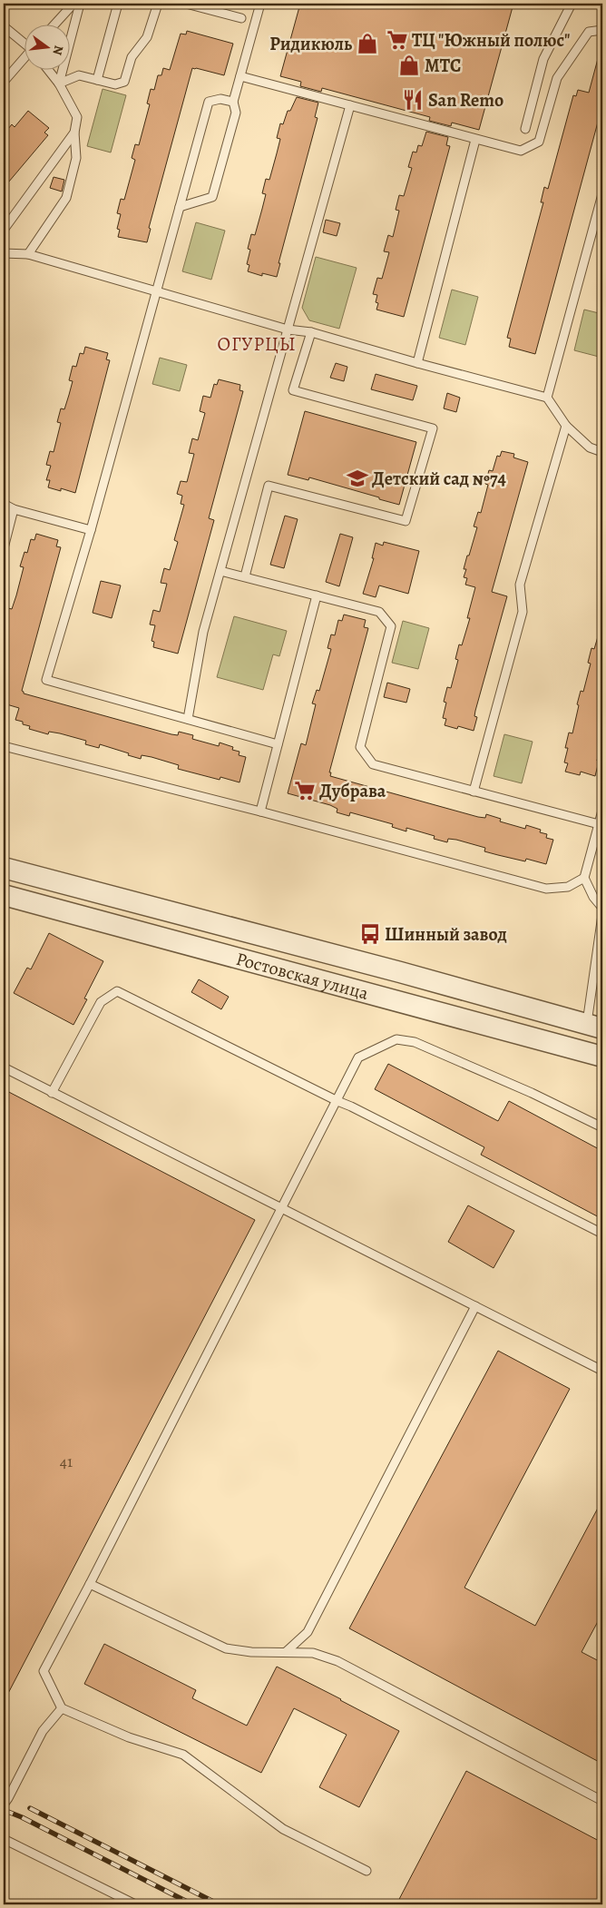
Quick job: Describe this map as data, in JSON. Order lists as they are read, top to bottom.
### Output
{
  "streets": {
    "street": ["Ростовская улица"]
  },
  "districts": ["ОГУРЦЫ"],
  "places": {
    "supermarket": ["ТЦ \"Южный полюс\"", "Дубрава"],
    "shop": ["Ридикюль", "МТС"],
    "restaurant": ["San Remo"],
    "school or university": ["Детский сад №74"],
    "bus stop": ["Шинный завод"]
  },
  "house_numbers": ["41"],
  "north": "right"
}
